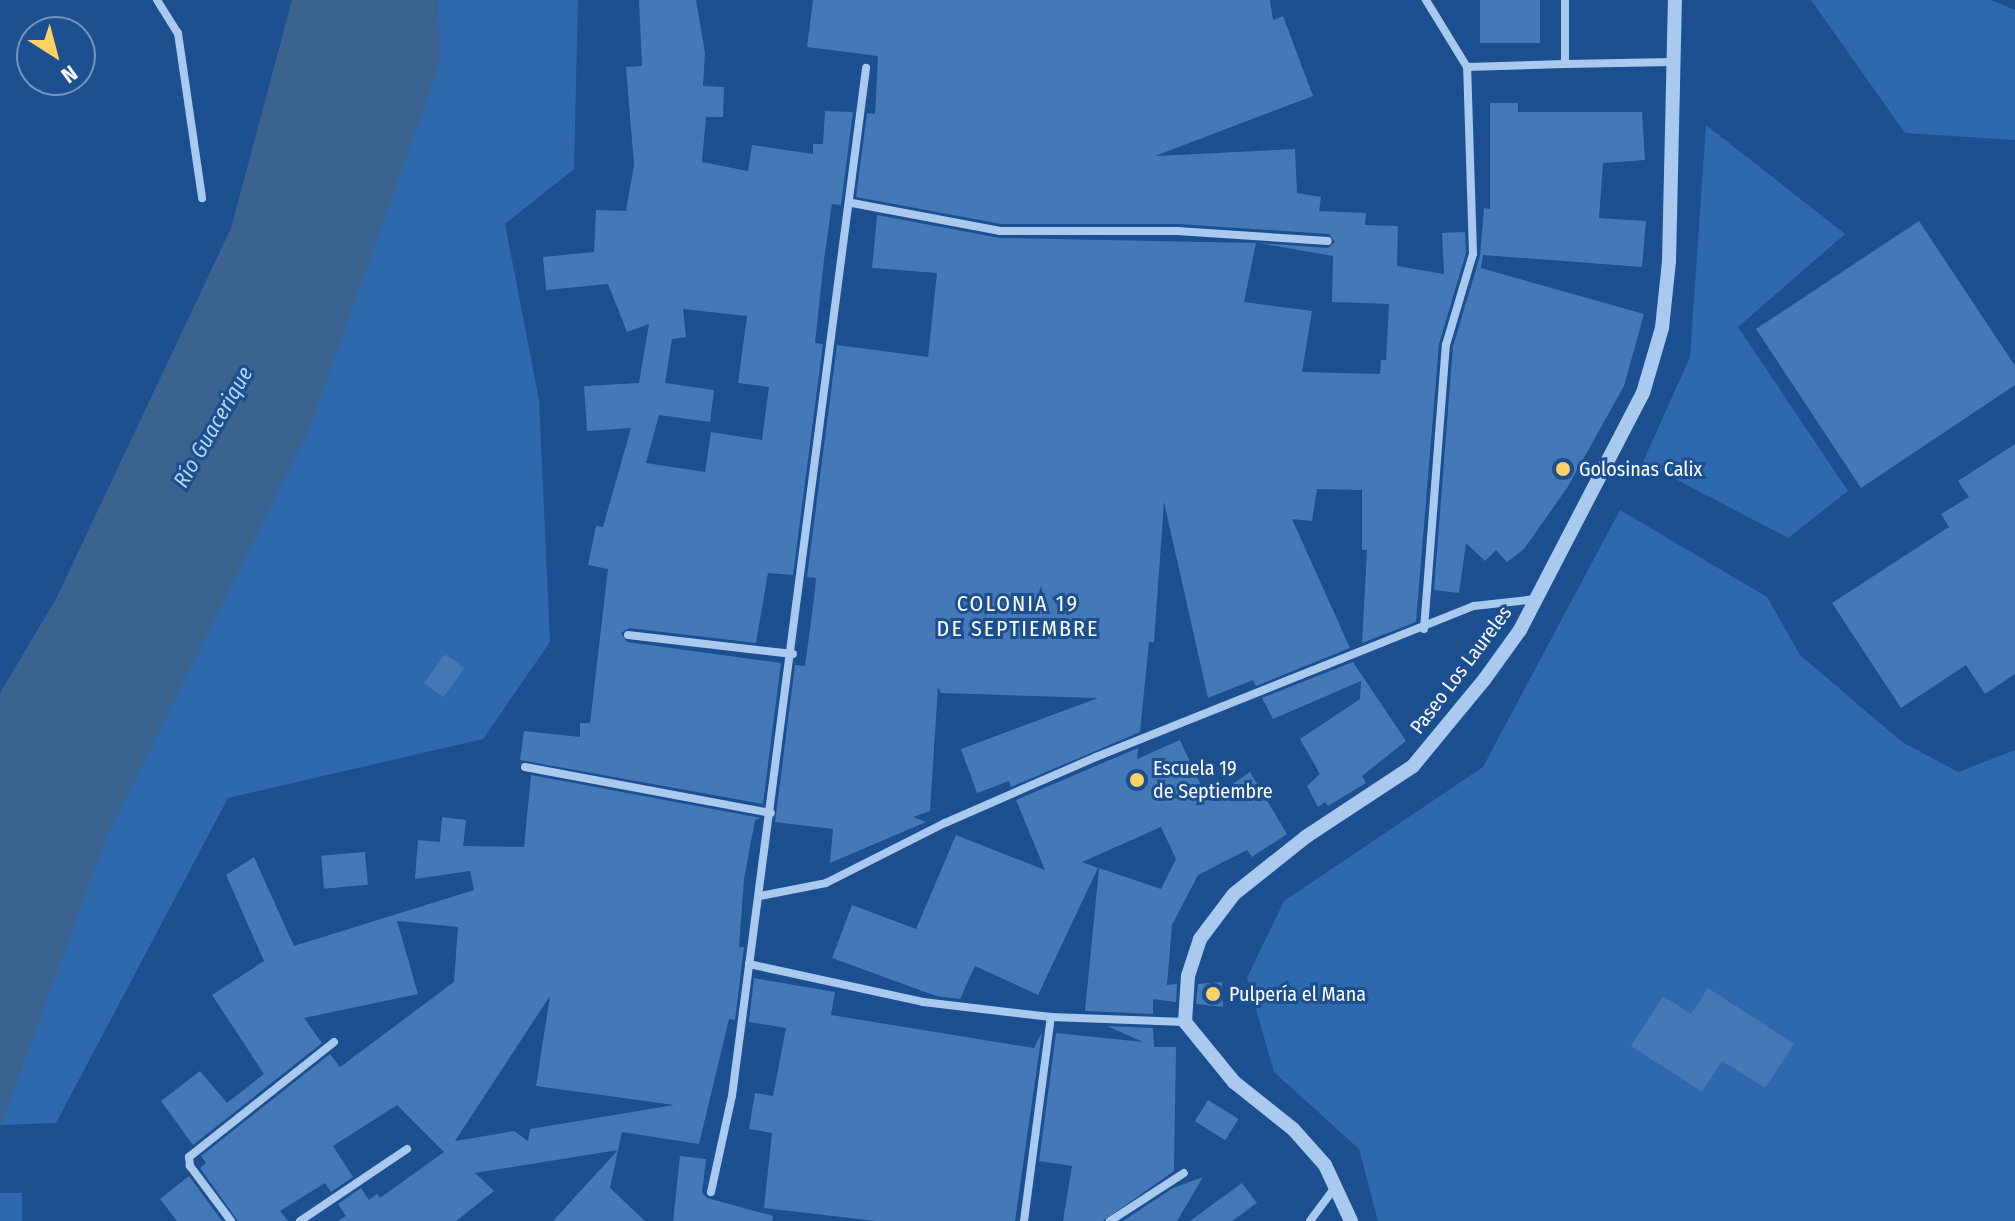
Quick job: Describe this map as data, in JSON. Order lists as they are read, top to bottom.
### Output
{
  "streets": {
    "street": ["Paseo Los Laureles"]
  },
  "districts": ["COLONIA 19 DE SEPTIEMBRE"],
  "water": ["Río Guacerique"],
  "places": ["Golosinas Calix", "Escuela 19 de Septiembre", "Pulpería el Mana"],
  "north": "bottom right"
}
